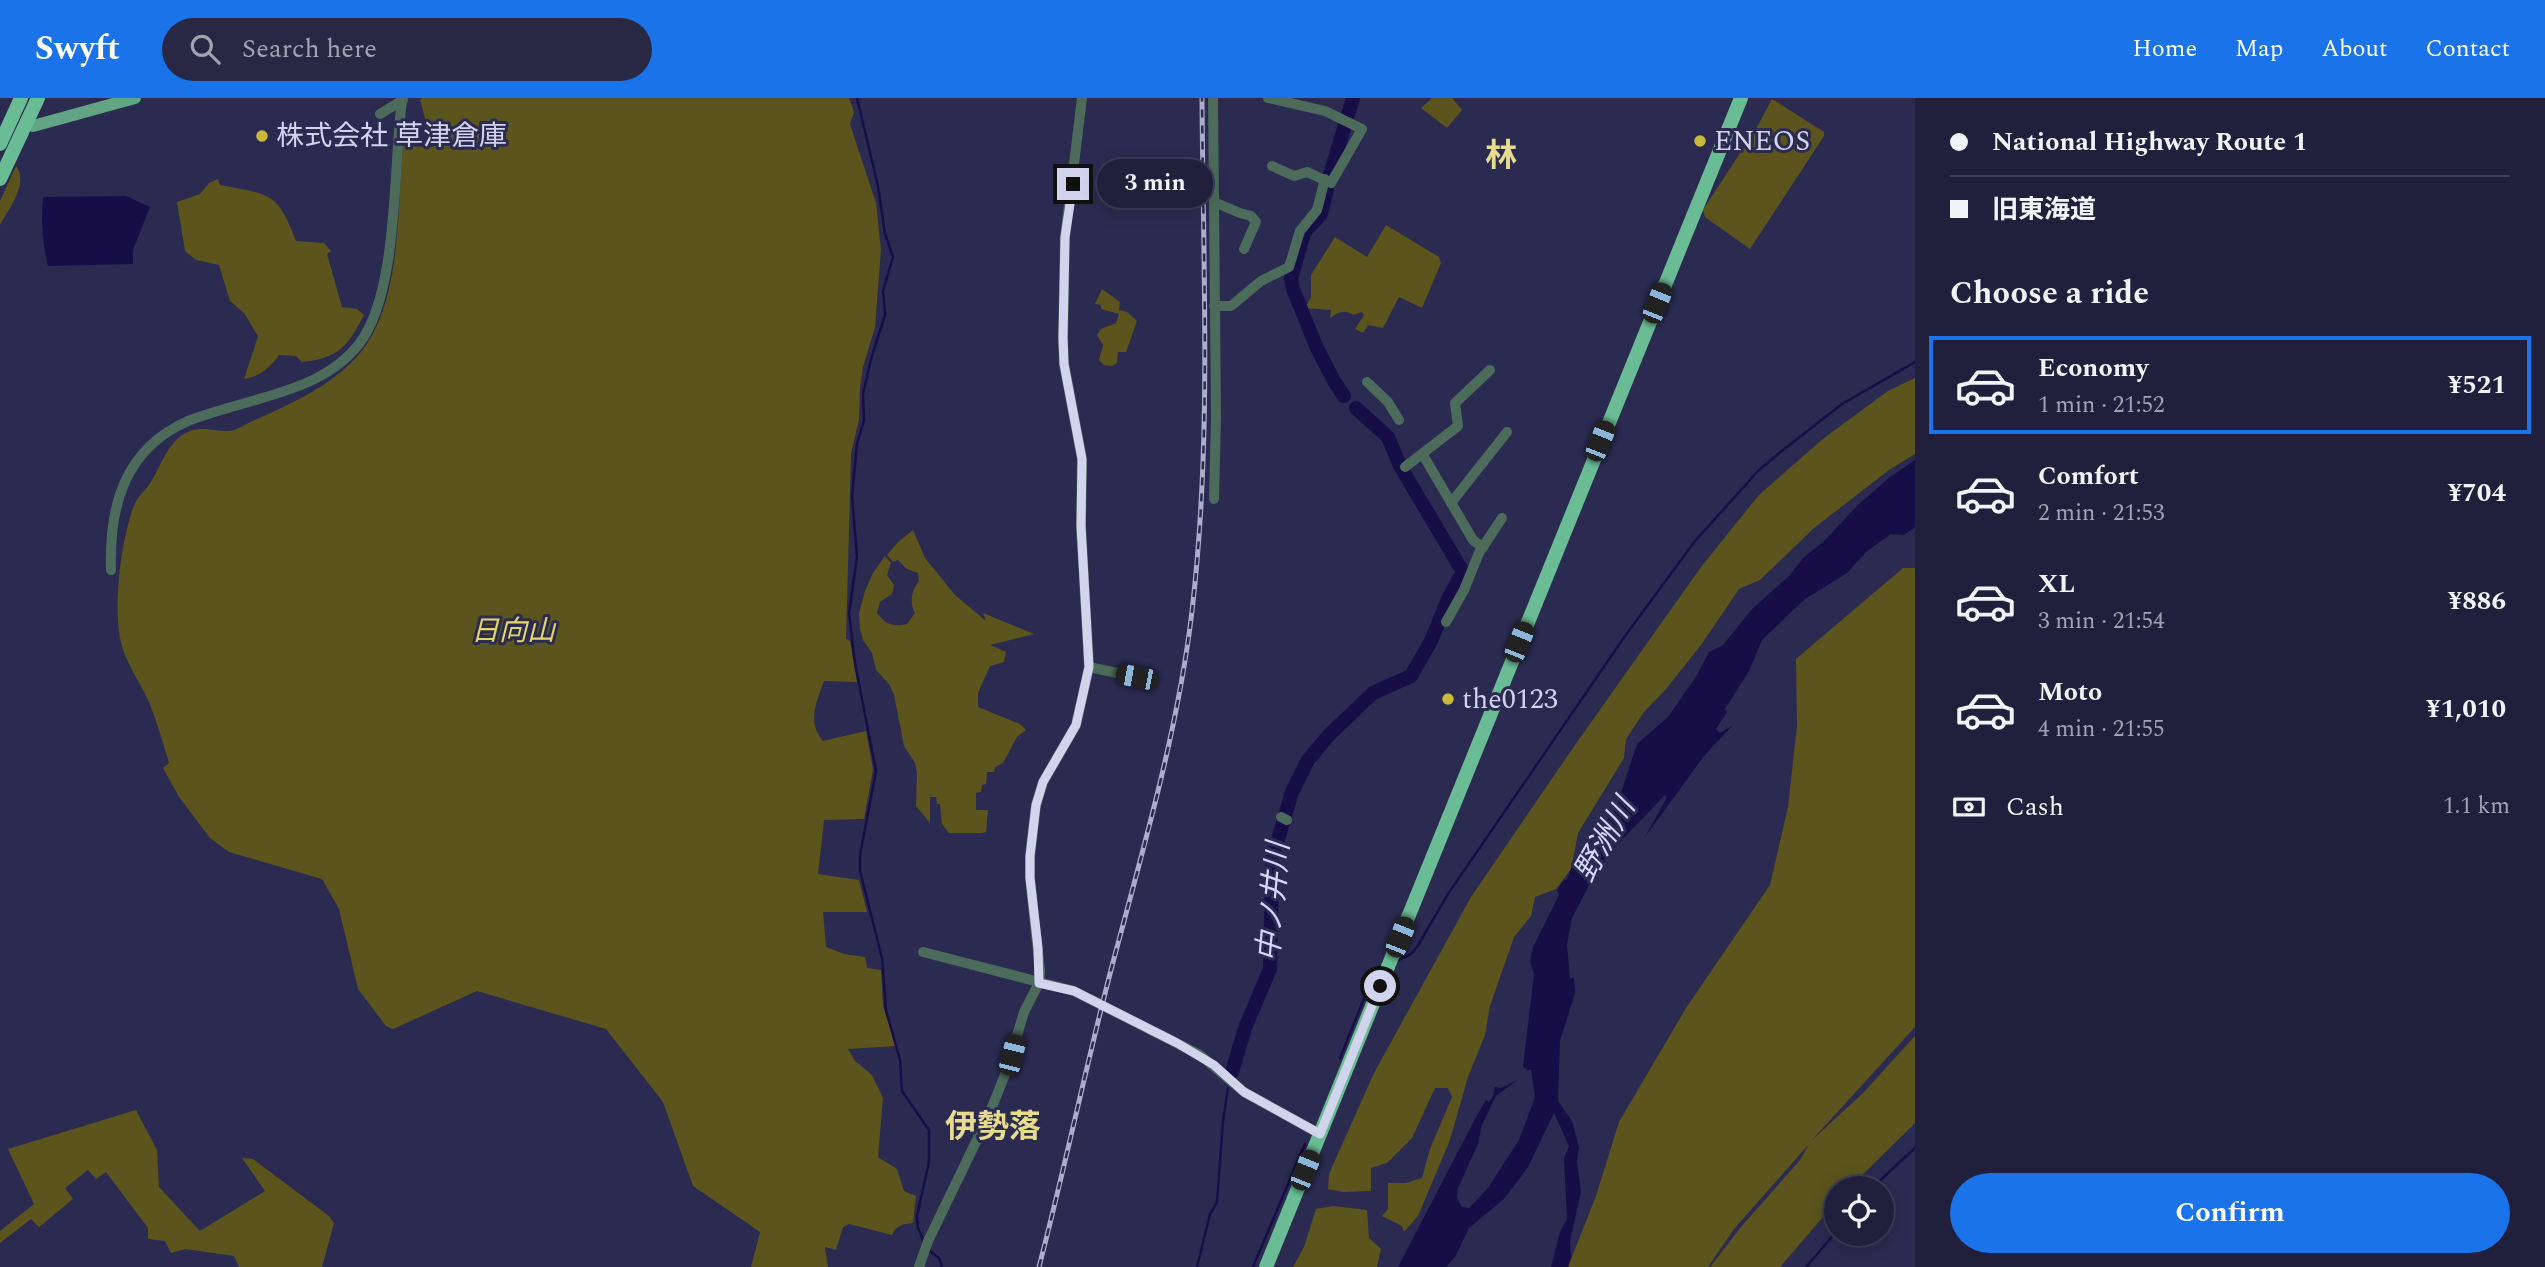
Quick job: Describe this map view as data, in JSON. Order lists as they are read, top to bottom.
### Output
{
  "districts": ["林", "伊勢落"],
  "water": ["野洲川", "中ノ井川"],
  "parks": ["日向山"],
  "places": ["株式会社 草津倉庫", "ENEOS", "the0123"],
  "page": {
    "header": "Swyft",
    "search": "Search here",
    "nav": [
      "Home",
      "Map",
      "About",
      "Contact"
    ],
    "banner": ["National Highway Route 1", "旧東海道"],
    "bubble": "3 min",
    "heading": "Choose a ride",
    "list": [
      {
        "name": "Economy",
        "note": "1 min · 21:52",
        "value": "¥521"
      },
      {
        "name": "Comfort",
        "note": "2 min · 21:53",
        "value": "¥704"
      },
      {
        "name": "XL",
        "note": "3 min · 21:54",
        "value": "¥886"
      },
      {
        "name": "Moto",
        "note": "4 min · 21:55",
        "value": "¥1,010"
      }
    ],
    "pay": ["Cash", "1.1 km"],
    "buttons": "Confirm"
  }
}
